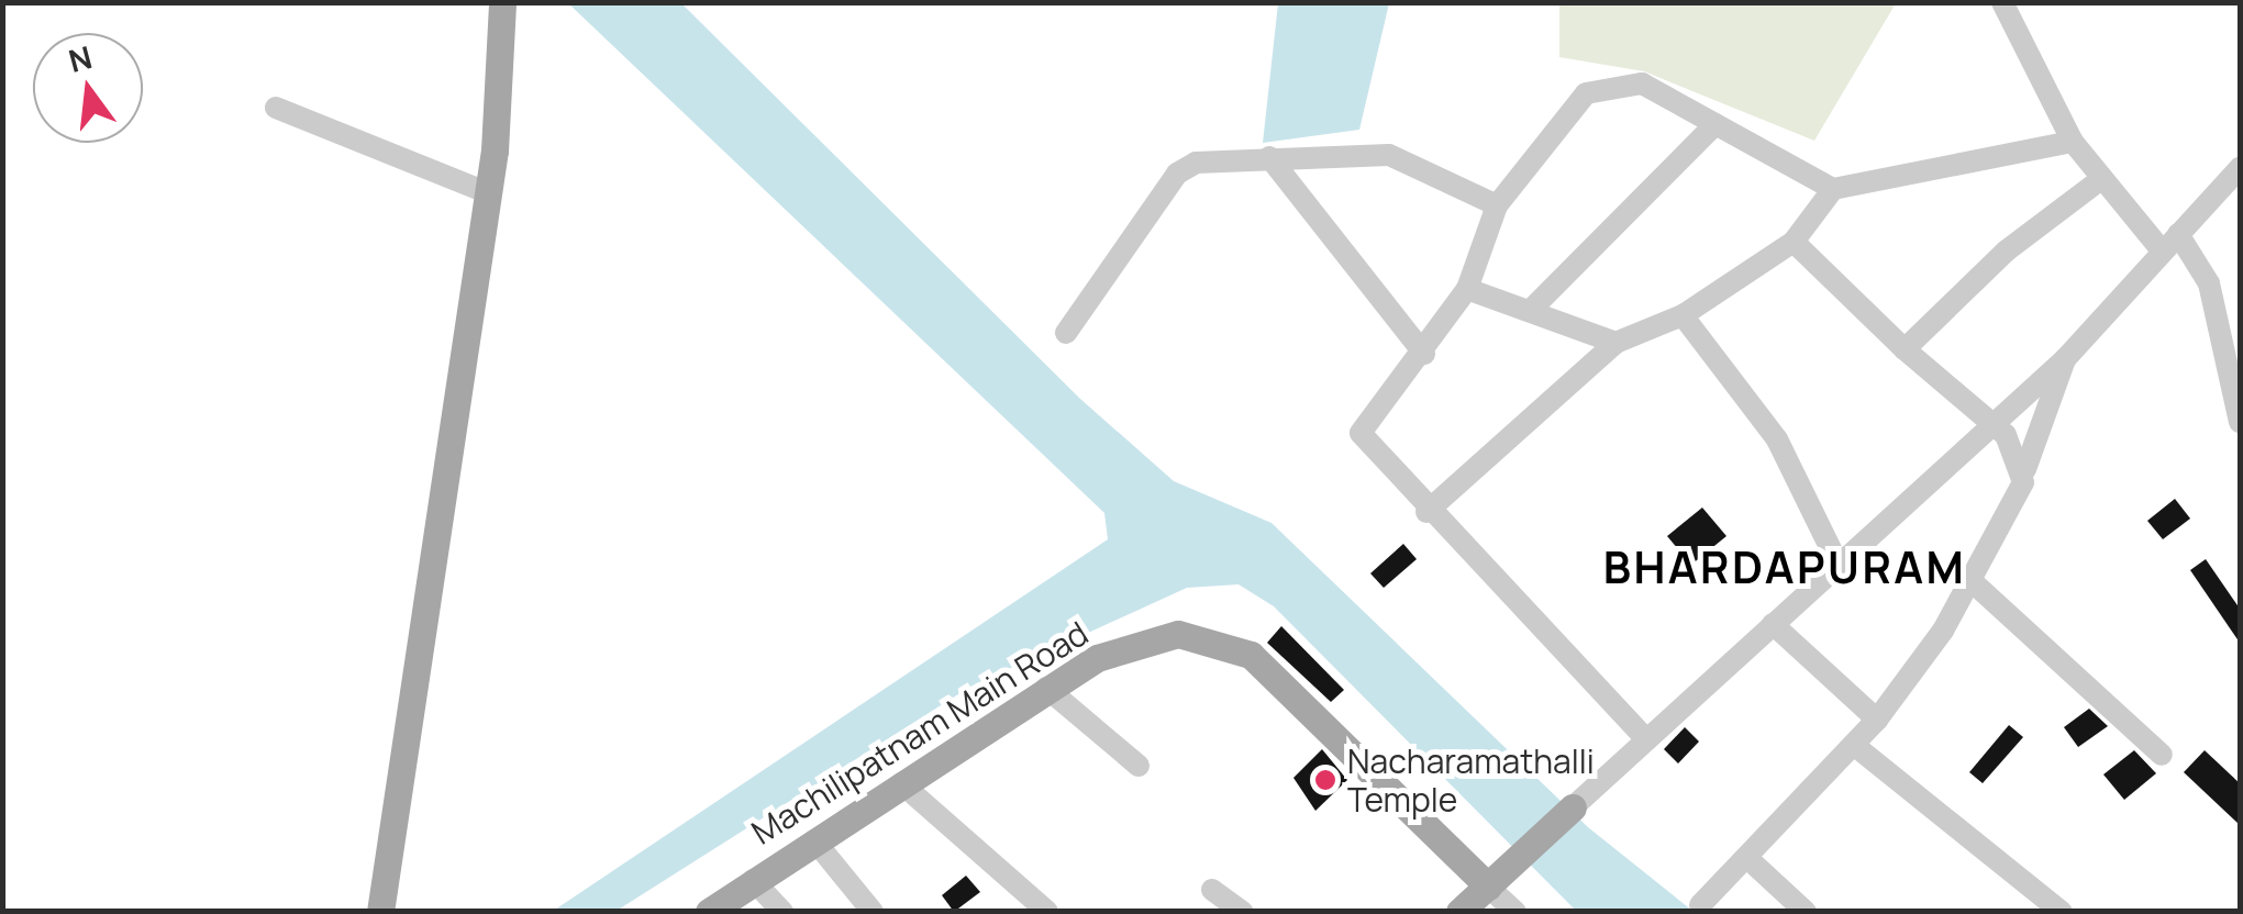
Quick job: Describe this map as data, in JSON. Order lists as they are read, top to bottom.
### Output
{
  "streets": {
    "main road": ["Machilipatnam Main Road"]
  },
  "districts": ["BHARDAPURAM"],
  "places": ["Nacharamathalli Temple"],
  "north": "top"
}
